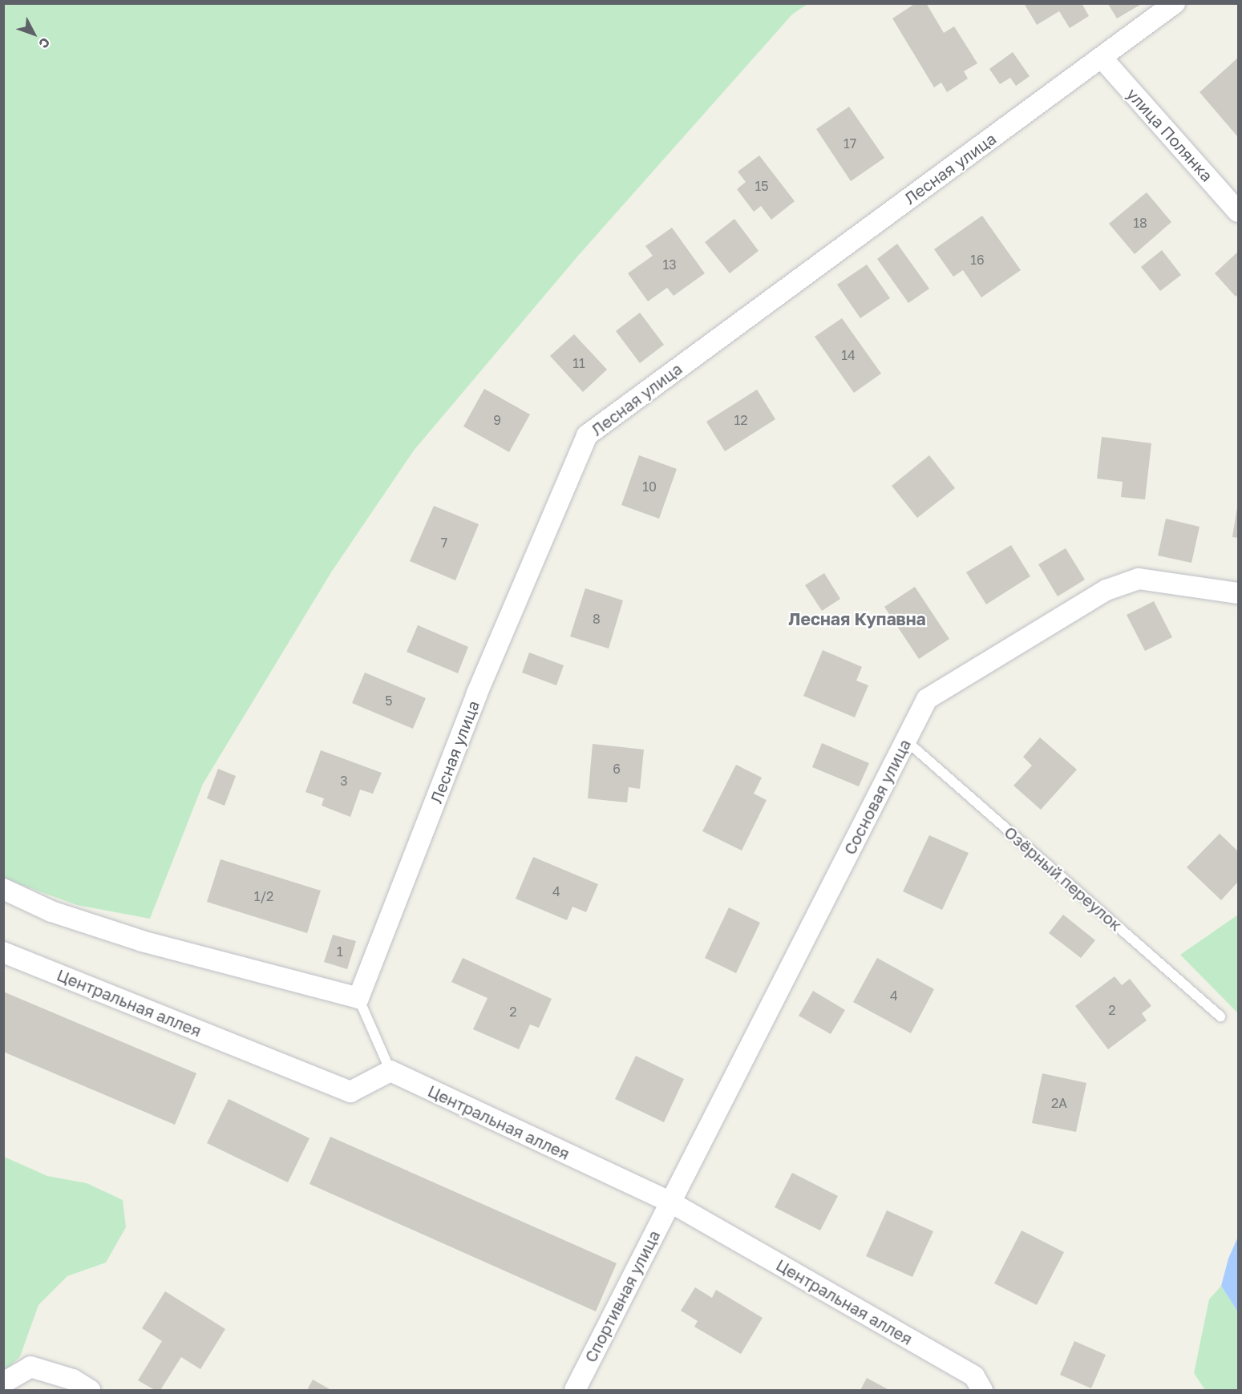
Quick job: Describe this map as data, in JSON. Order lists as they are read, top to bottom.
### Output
{
  "streets": {
    "street": [
      "улица Полянка",
      "Лесная улица",
      "Сосновая улица",
      "Центральная аллея",
      "Спортивная улица"
    ],
    "lane": ["Озёрный переулок"]
  },
  "crossings": [
    ["улица Полянка", "Лесная улица"],
    ["Сосновая улица", "Озёрный переулок"],
    ["Сосновая улица", "Центральная аллея"],
    ["Сосновая улица", "Спортивная улица"],
    ["Центральная аллея", "Спортивная улица"]
  ],
  "districts": ["Лесная Купавна"],
  "house_numbers": [
    "17",
    "15",
    "18",
    "16",
    "13",
    "14",
    "11",
    "9",
    "12",
    "10",
    "7",
    "8",
    "5",
    "6",
    "3",
    "4",
    "1/2",
    "1",
    "4",
    "2",
    "2",
    "2А"
  ],
  "north": "bottom right"
}
